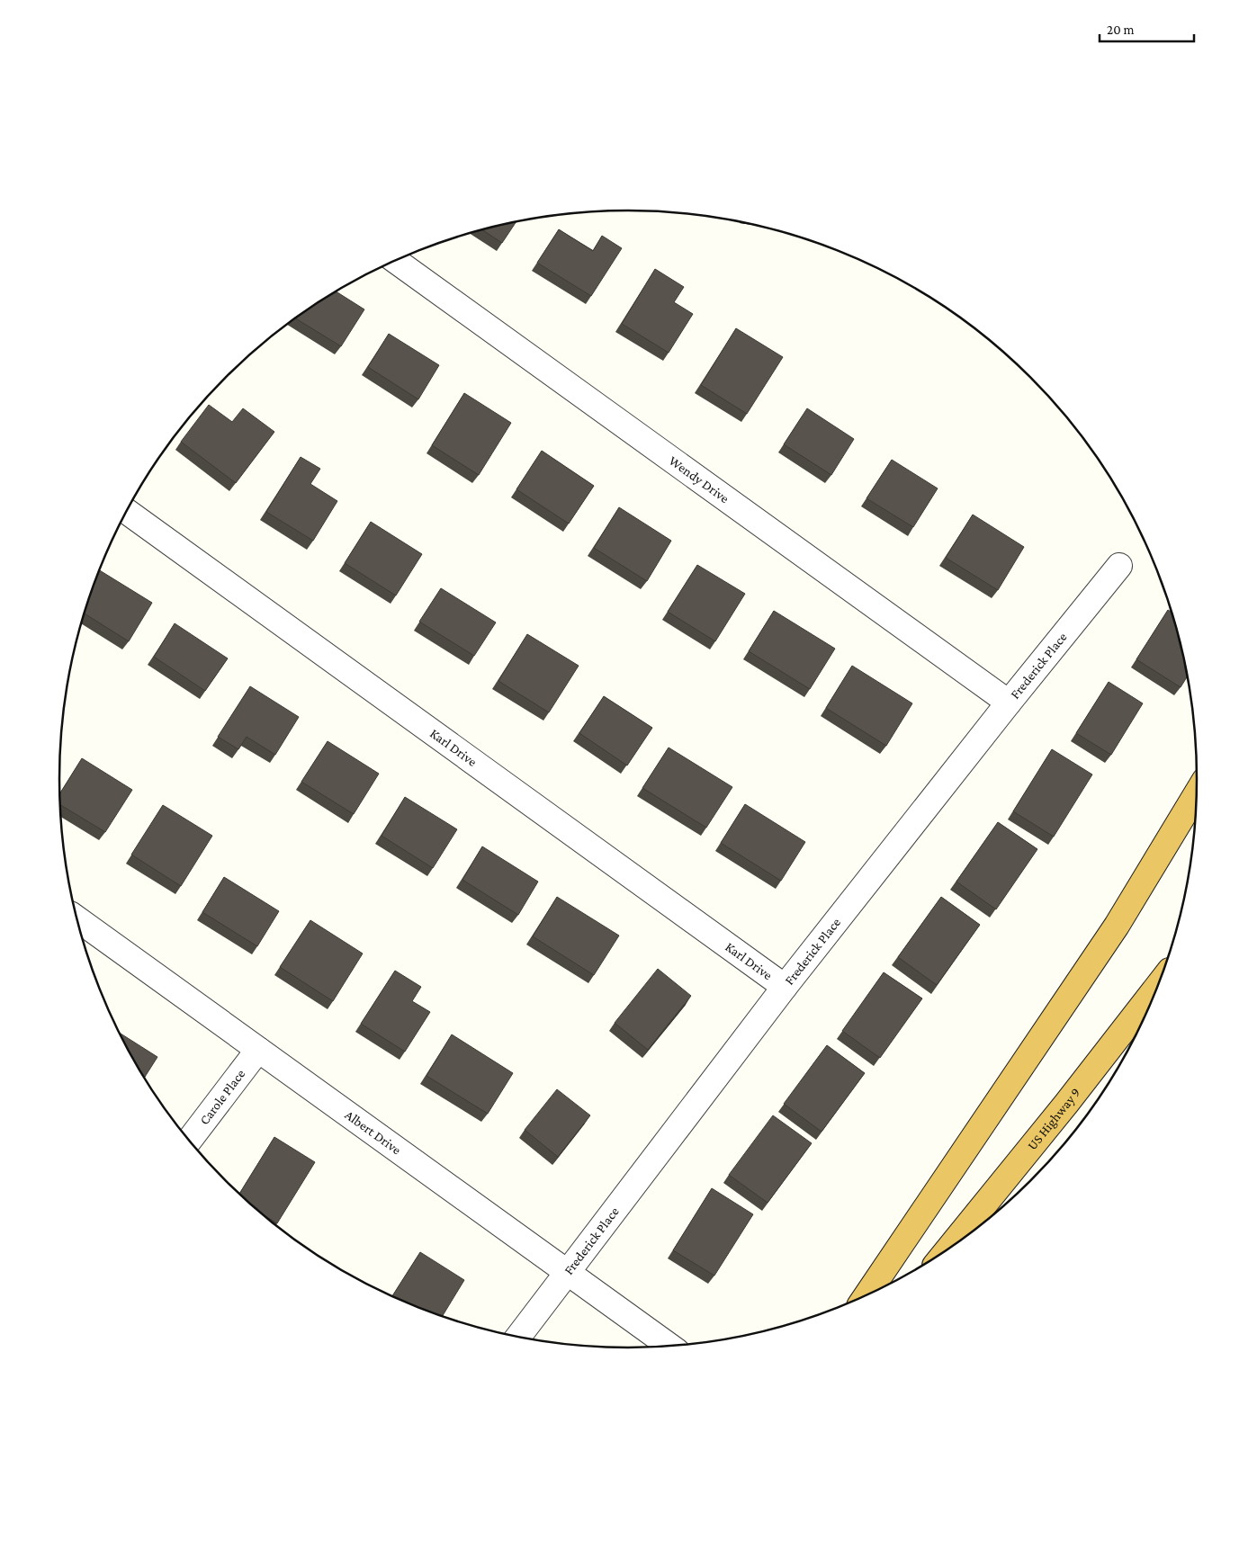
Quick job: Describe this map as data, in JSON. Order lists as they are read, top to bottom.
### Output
{
  "streets": {
    "highway": ["US Highway 9"],
    "street": [
      "Wendy Drive",
      "Frederick Place",
      "Karl Drive",
      "Carole Place",
      "Albert Drive"
    ]
  },
  "crossings": [
    ["Wendy Drive", "Frederick Place"],
    ["Frederick Place", "Karl Drive"],
    ["Frederick Place", "Albert Drive"],
    ["Carole Place", "Albert Drive"]
  ],
  "scale_bar": "20 m"
}
